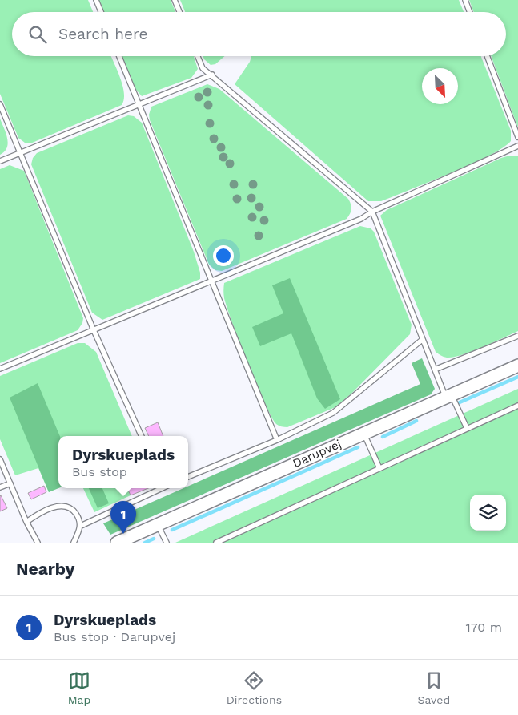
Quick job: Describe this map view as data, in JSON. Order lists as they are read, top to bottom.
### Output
{
  "streets": {
    "street": ["Darupvej"]
  },
  "north": "bottom right",
  "page": {
    "search": "Search here",
    "popup": ["Dyrskueplads", "Bus stop"],
    "pins": "1",
    "heading": "Nearby",
    "list": [
      {
        "mark": "1",
        "name": "Dyrskueplads",
        "note": "Bus stop · Darupvej",
        "value": "170 m"
      }
    ],
    "nav": ["Map", "Directions", "Saved"]
  }
}
